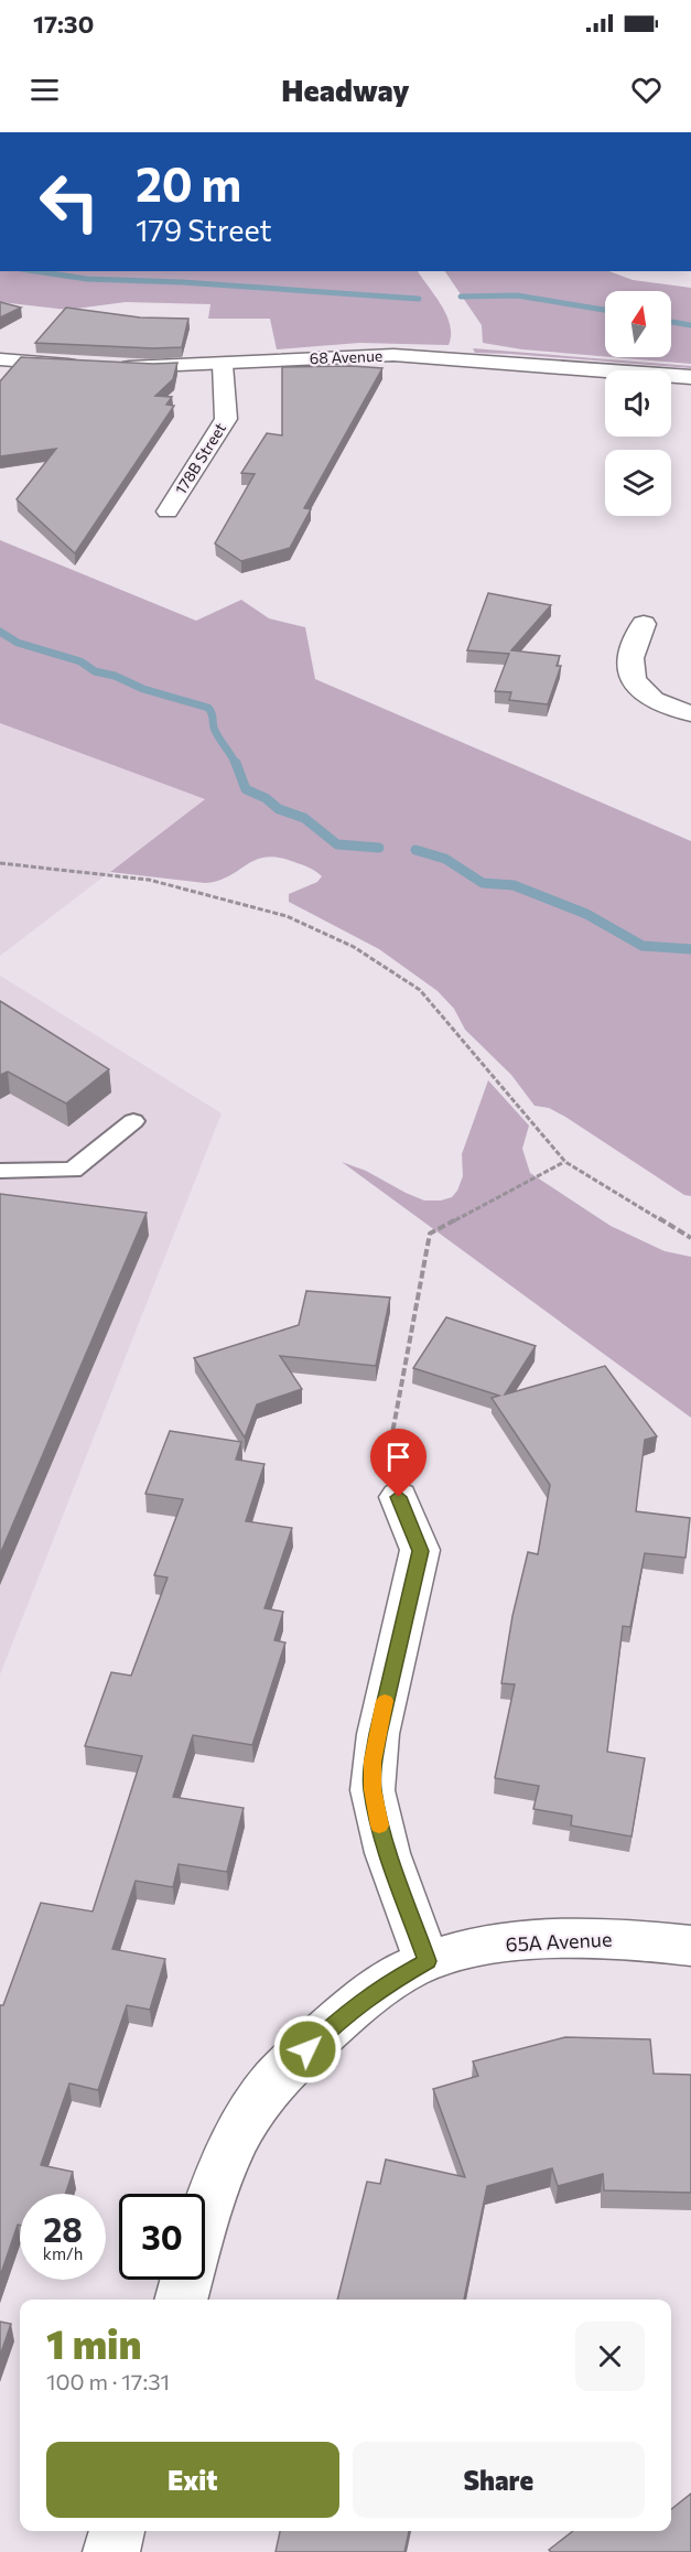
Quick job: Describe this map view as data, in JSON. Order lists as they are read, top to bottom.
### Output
{
  "streets": {
    "street": ["68 Avenue", "178B Street", "65A Avenue"]
  },
  "crossings": [
    ["68 Avenue", "178B Street"]
  ],
  "north": "top",
  "page": {
    "status": "17:30",
    "header": "Headway",
    "turn": ["20 m", "179 Street"],
    "speed": "28 km/h",
    "limit": "30",
    "heading": ["1 min", "100 m · 17:31"],
    "buttons": ["Exit", "Share"]
  }
}
